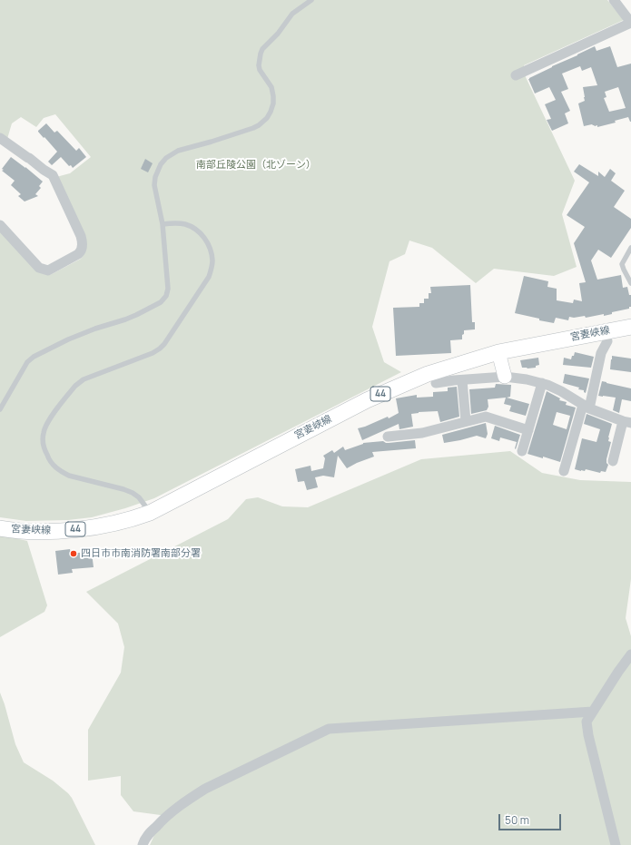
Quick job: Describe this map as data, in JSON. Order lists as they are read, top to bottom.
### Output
{
  "streets": {
    "main road": ["宮妻峡線", "44"]
  },
  "parks": ["南部丘陵公園（北ゾーン）"],
  "places": ["四日市市南消防署南部分署"],
  "scale_bar": "50 m"
}
